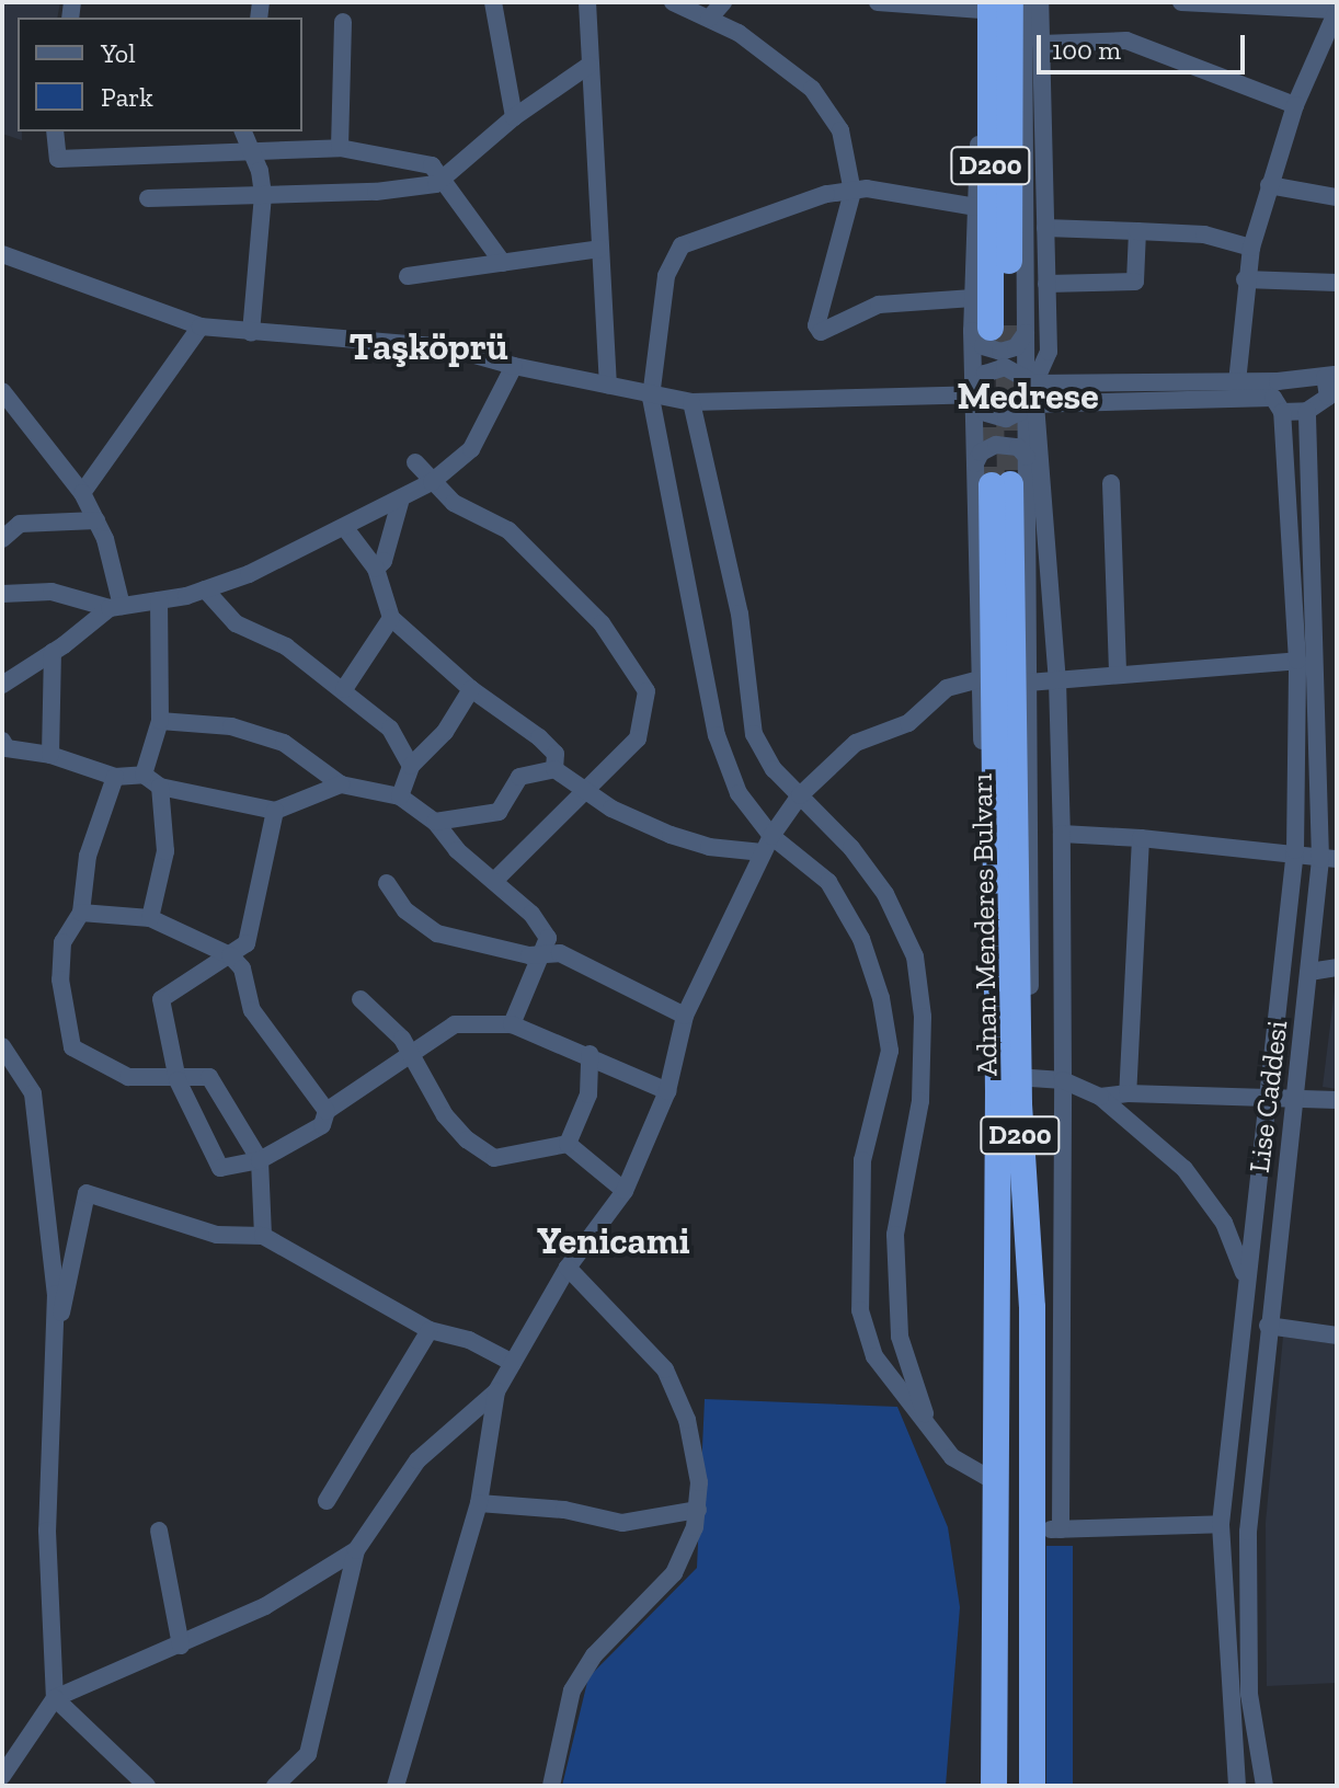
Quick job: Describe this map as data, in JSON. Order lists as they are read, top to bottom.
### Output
{
  "streets": {
    "highway": ["D200", "Adnan Menderes Bulvarı"],
    "street": ["Lise Caddesi"]
  },
  "districts": ["Taşköprü", "Medrese", "Yenicami"],
  "legend": ["Yol", "Park"],
  "scale_bar": "100 m"
}
